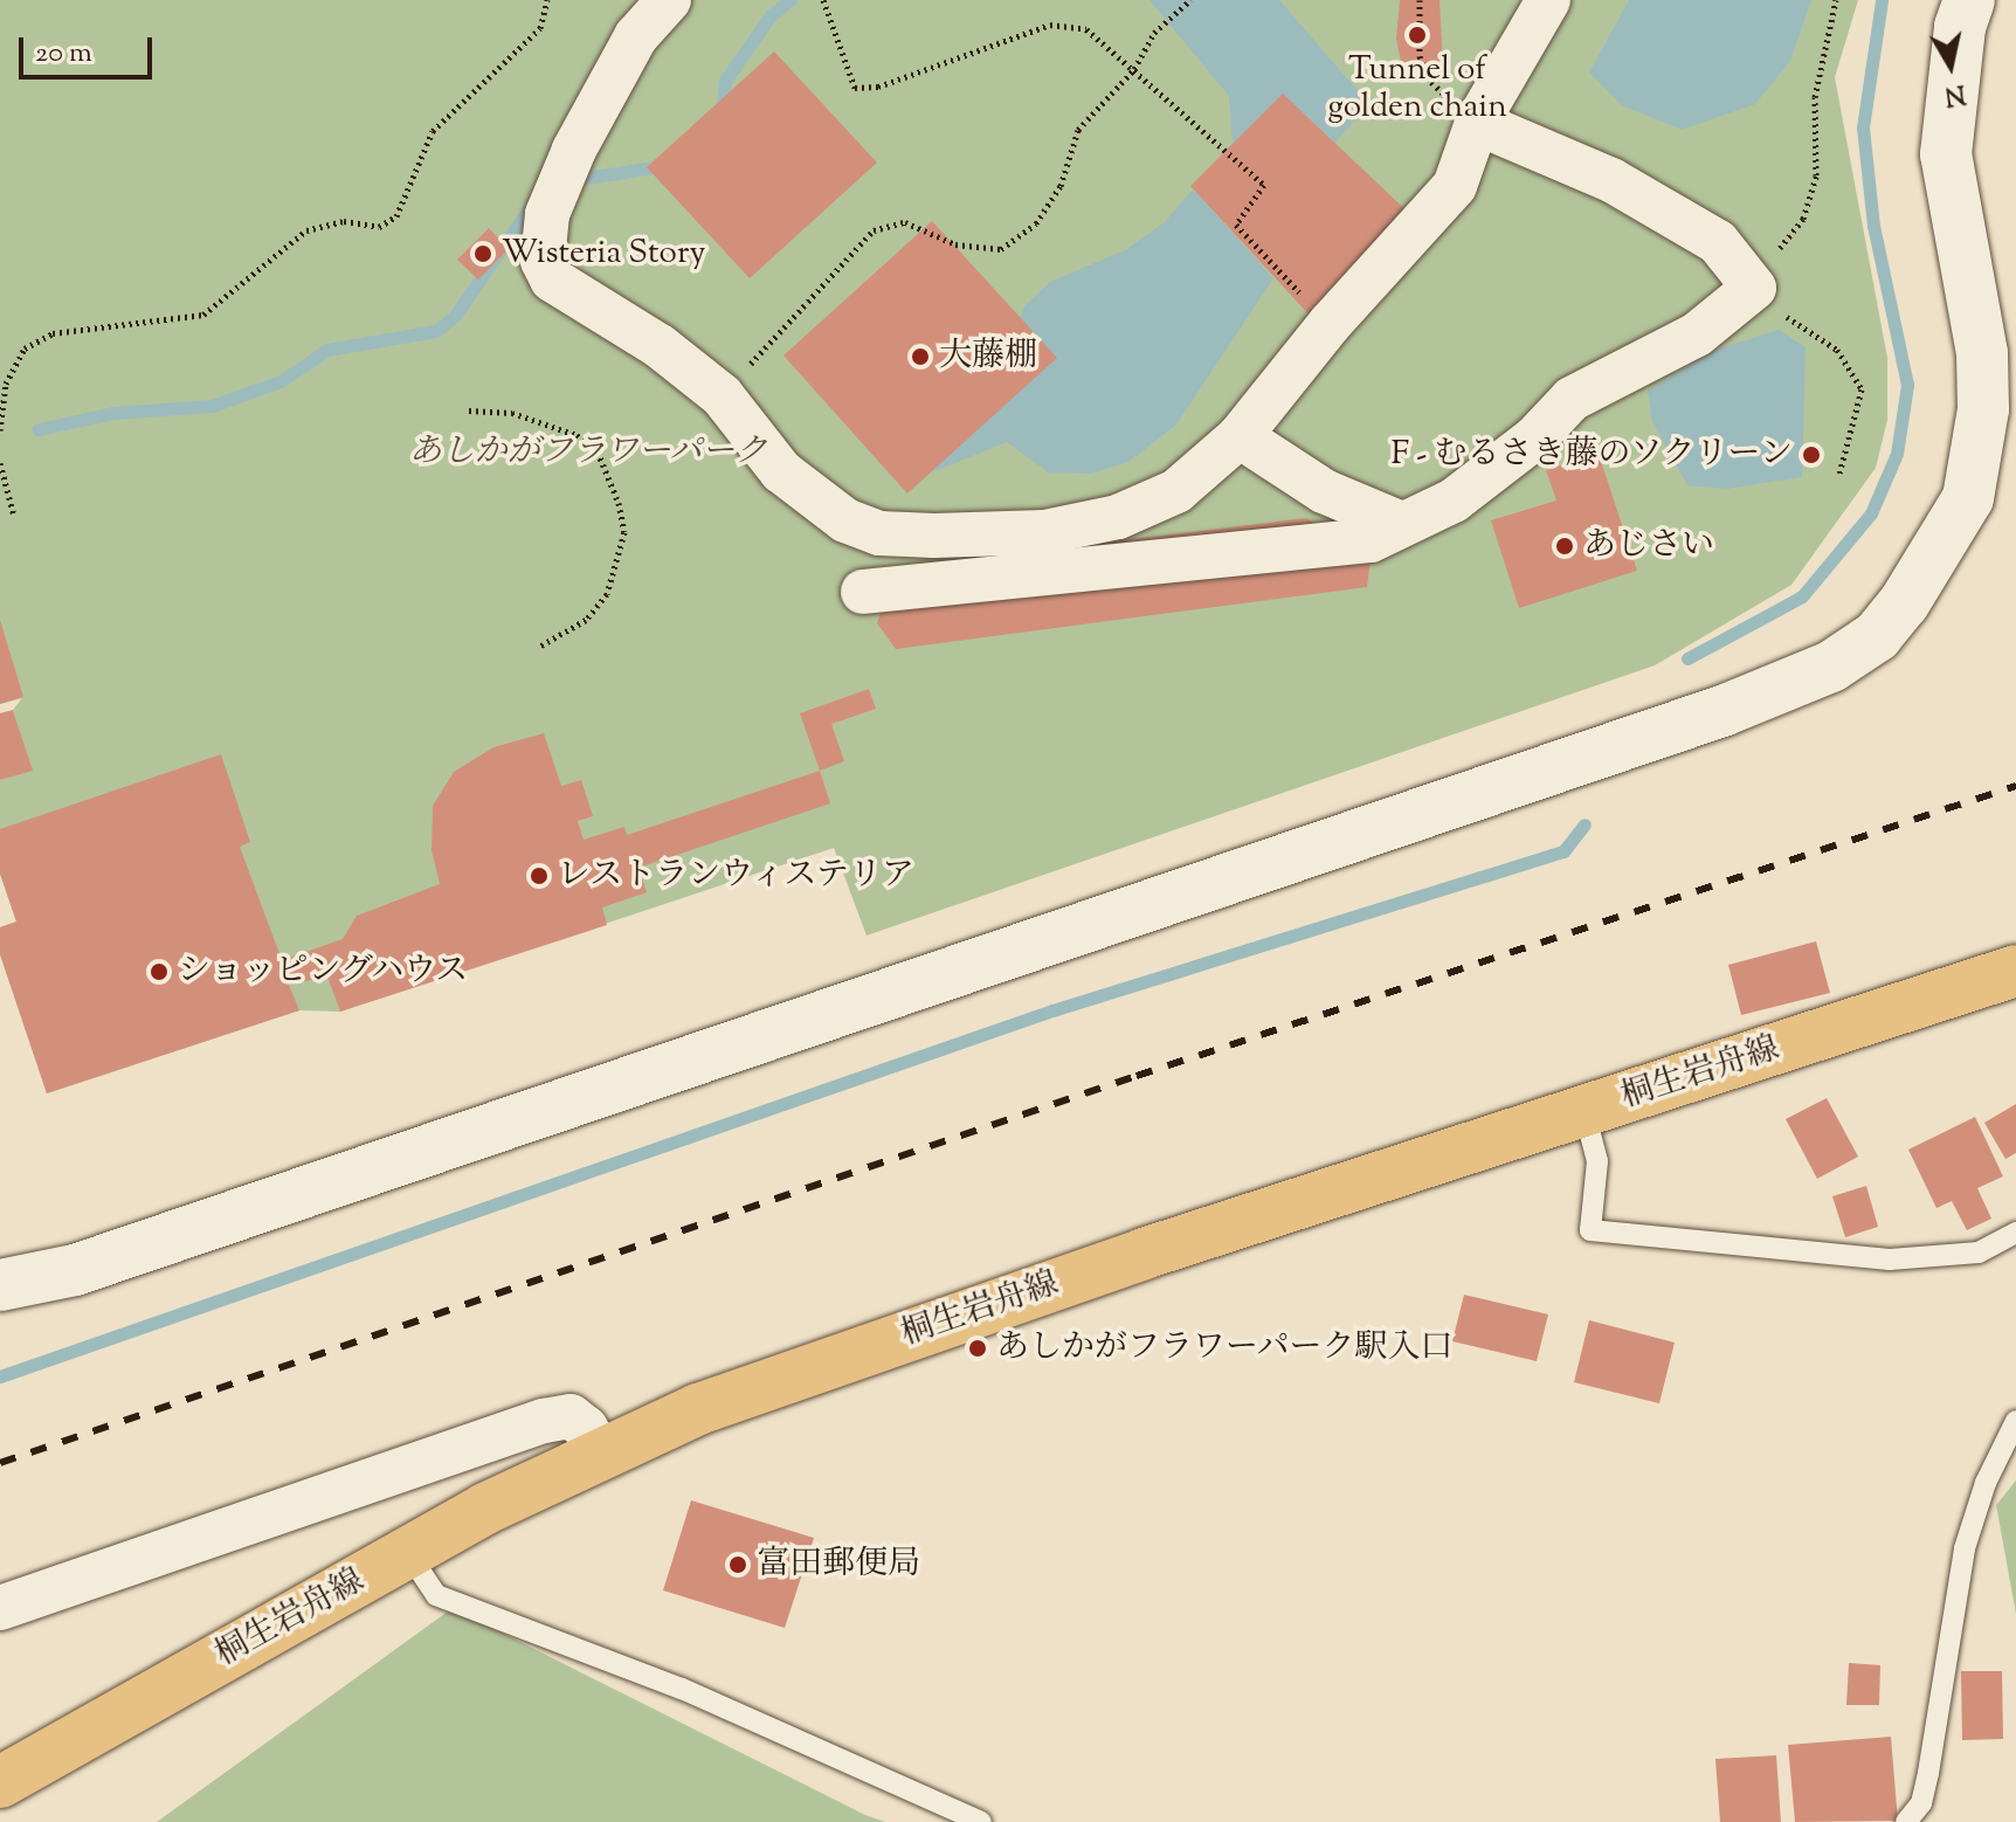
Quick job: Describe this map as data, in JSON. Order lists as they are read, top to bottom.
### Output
{
  "streets": {
    "main road": ["桐生岩舟線"]
  },
  "parks": ["あしかがフラワーパーク"],
  "places": [
    "Tunnel of golden chain",
    "Wisteria Story",
    "大藤棚",
    "F - むるさき藤のソクリーン",
    "あじさい",
    "レストランウィステリア",
    "ショッピングハウス",
    "あしかがフラワーパーク駅入口",
    "富田郵便局"
  ],
  "scale_bar": "20 m",
  "north": "bottom"
}
